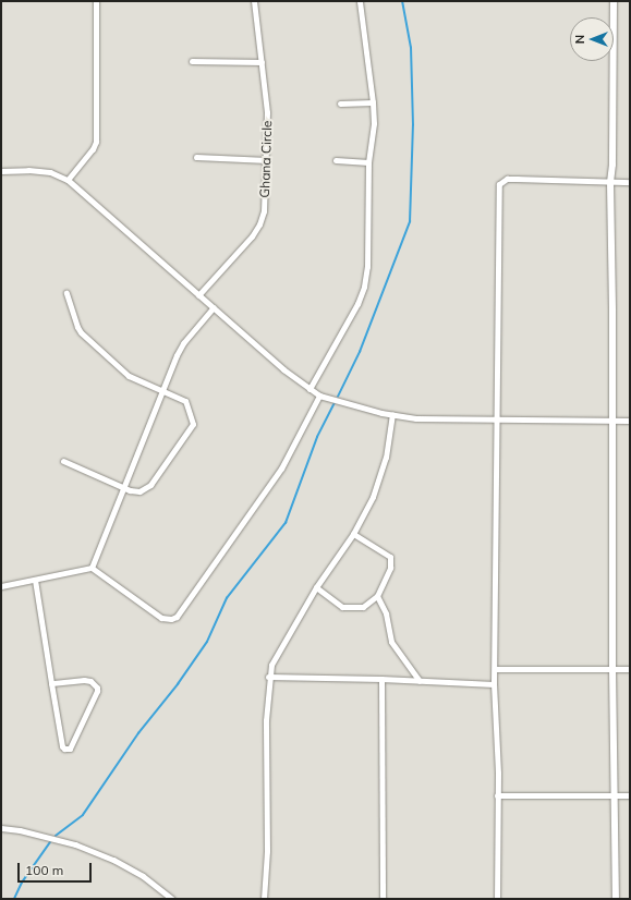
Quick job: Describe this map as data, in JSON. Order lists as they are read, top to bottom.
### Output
{
  "streets": {
    "street": ["Ghana Circle"]
  },
  "scale_bar": "100 m",
  "north": "left"
}
